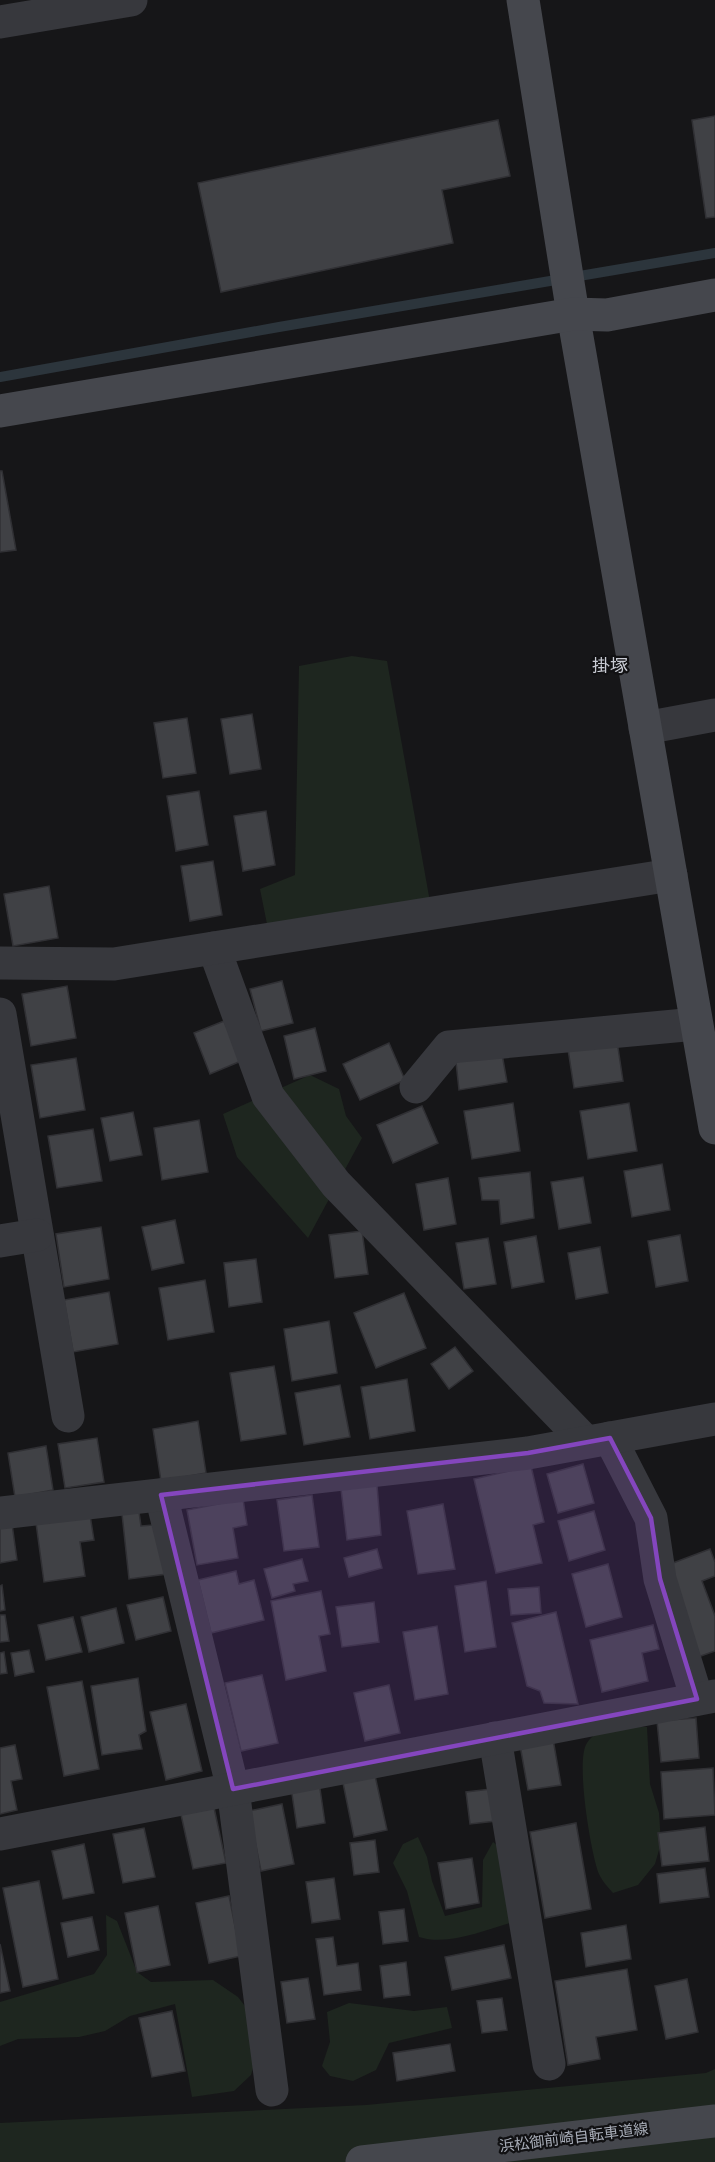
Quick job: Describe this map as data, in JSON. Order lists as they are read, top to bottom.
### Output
{
  "streets": {
    "street": ["浜松御前崎自転車道線"]
  },
  "districts": ["掛塚"]
}
